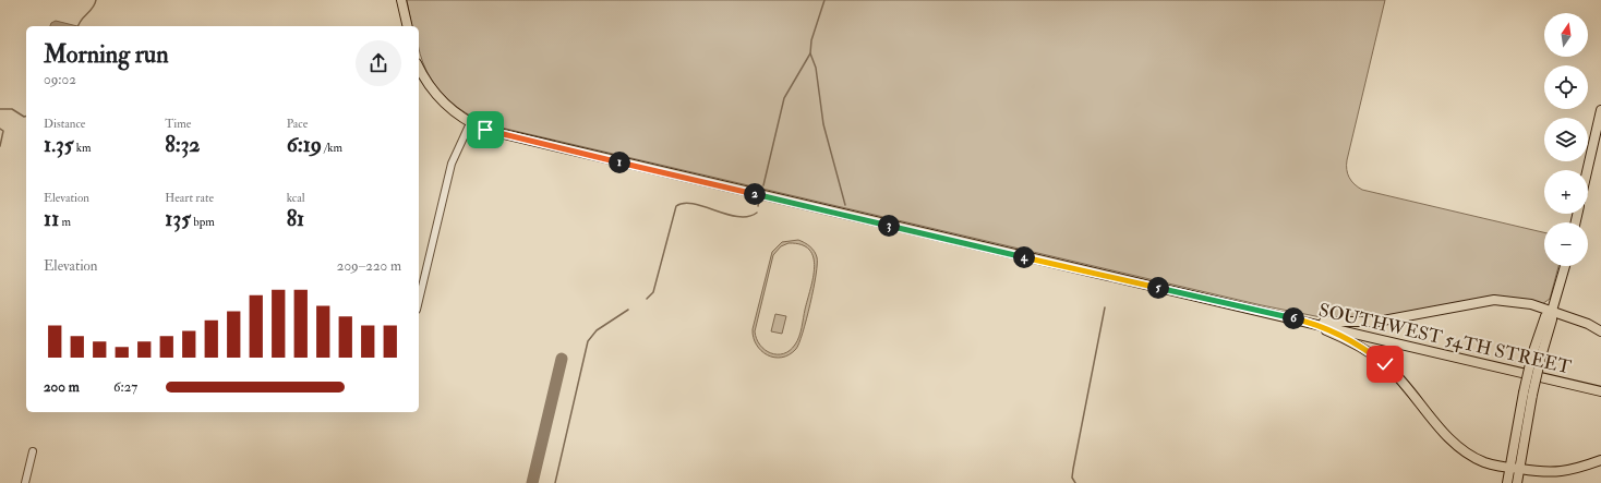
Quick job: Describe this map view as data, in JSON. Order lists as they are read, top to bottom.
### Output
{
  "streets": {
    "main road": ["SOUTHWEST 54TH STREET"]
  },
  "north": "top",
  "page": {
    "map_buttons": ["+", "−"],
    "heading": ["Morning run", "09:02"],
    "stats": [
      ["Distance", "1.35 km"],
      ["Time", "8:32"],
      ["Pace", "6:19 /km"],
      ["Elevation", "11 m"],
      ["Heart rate", "135 bpm"],
      ["kcal", "81"]
    ],
    "pins": [
      "1",
      "2",
      "3",
      "4",
      "5",
      "6"
    ],
    "chart": ["Elevation", "209–220 m"],
    "list": [
      {
        "name": "200 m",
        "note": "6:27"
      }
    ]
  }
}
